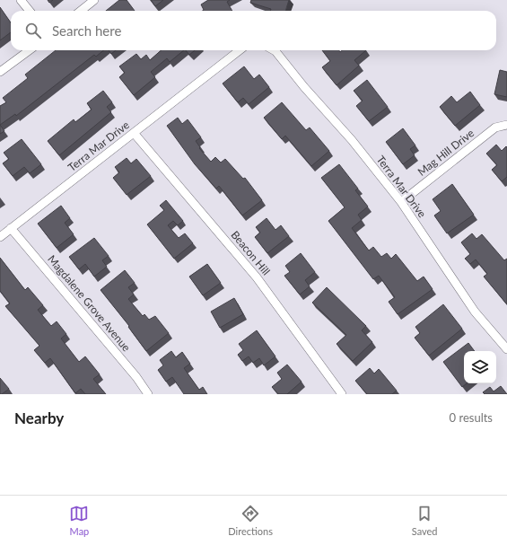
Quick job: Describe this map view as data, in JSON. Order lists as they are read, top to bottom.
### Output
{
  "streets": {
    "street": [
      "Terra Mar Drive",
      "Mag Hill Drive",
      "Beacon Hill",
      "Magdalene Grove Avenue"
    ]
  },
  "crossings": [
    ["Terra Mar Drive", "Mag Hill Drive"],
    ["Terra Mar Drive", "Beacon Hill"],
    ["Terra Mar Drive", "Magdalene Grove Avenue"]
  ],
  "page": {
    "search": "Search here",
    "heading": ["Nearby", "0 results"],
    "nav": ["Map", "Directions", "Saved"]
  }
}
